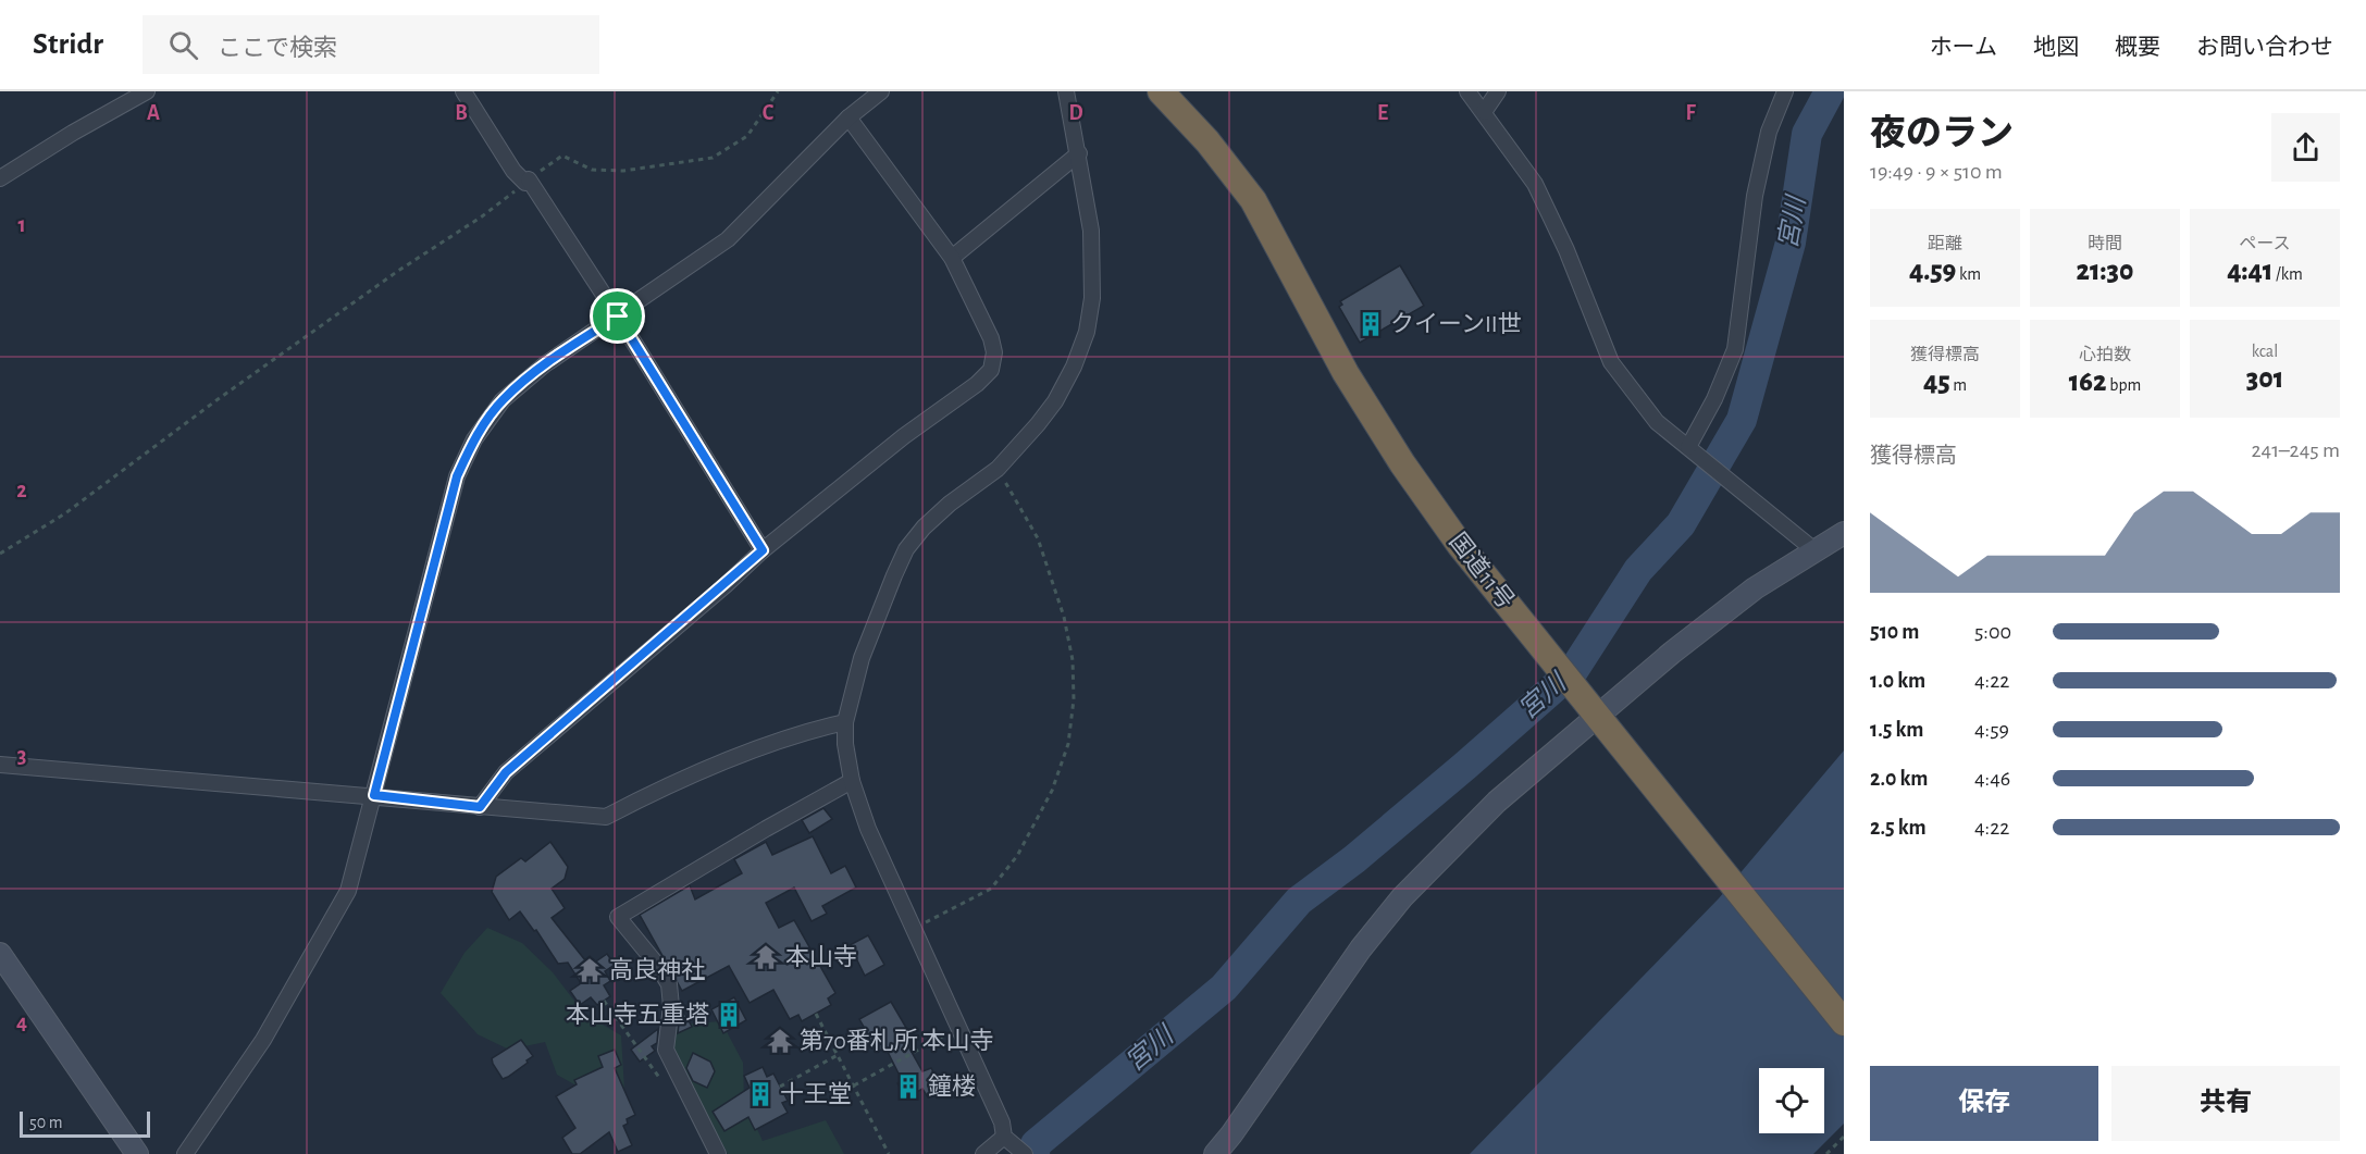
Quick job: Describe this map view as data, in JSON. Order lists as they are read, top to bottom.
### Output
{
  "streets": {
    "highway": ["国道11号"]
  },
  "water": ["宮川"],
  "places": {
    "building": [
      "クイーンII世",
      "本山寺五重塔",
      "鐘楼",
      "十王堂"
    ],
    "temple": ["本山寺", "高良神社", "第70番札所 本山寺"]
  },
  "scale_bar": "50 m",
  "page": {
    "header": "Stridr",
    "search": "ここで検索",
    "nav": [
      "ホーム",
      "地図",
      "概要",
      "お問い合わせ"
    ],
    "heading": ["夜のラン", "19:49 · 9 × 510 m"],
    "stats": [
      ["距離", "4.59 km"],
      ["時間", "21:30"],
      ["ペース", "4:41 /km"],
      ["獲得標高", "45 m"],
      ["心拍数", "162 bpm"],
      ["kcal", "301"]
    ],
    "chart": ["獲得標高", "241–245 m"],
    "list": [
      {
        "name": "510 m",
        "note": "5:00"
      },
      {
        "name": "1.0 km",
        "note": "4:22"
      },
      {
        "name": "1.5 km",
        "note": "4:59"
      },
      {
        "name": "2.0 km",
        "note": "4:46"
      },
      {
        "name": "2.5 km",
        "note": "4:22"
      }
    ],
    "buttons": ["保存", "共有"],
    "scale": "50 m"
  },
  "grid": {
    "columns": [
      "A",
      "B",
      "C",
      "D",
      "E",
      "F"
    ],
    "rows": [
      "1",
      "2",
      "3",
      "4"
    ]
  }
}
